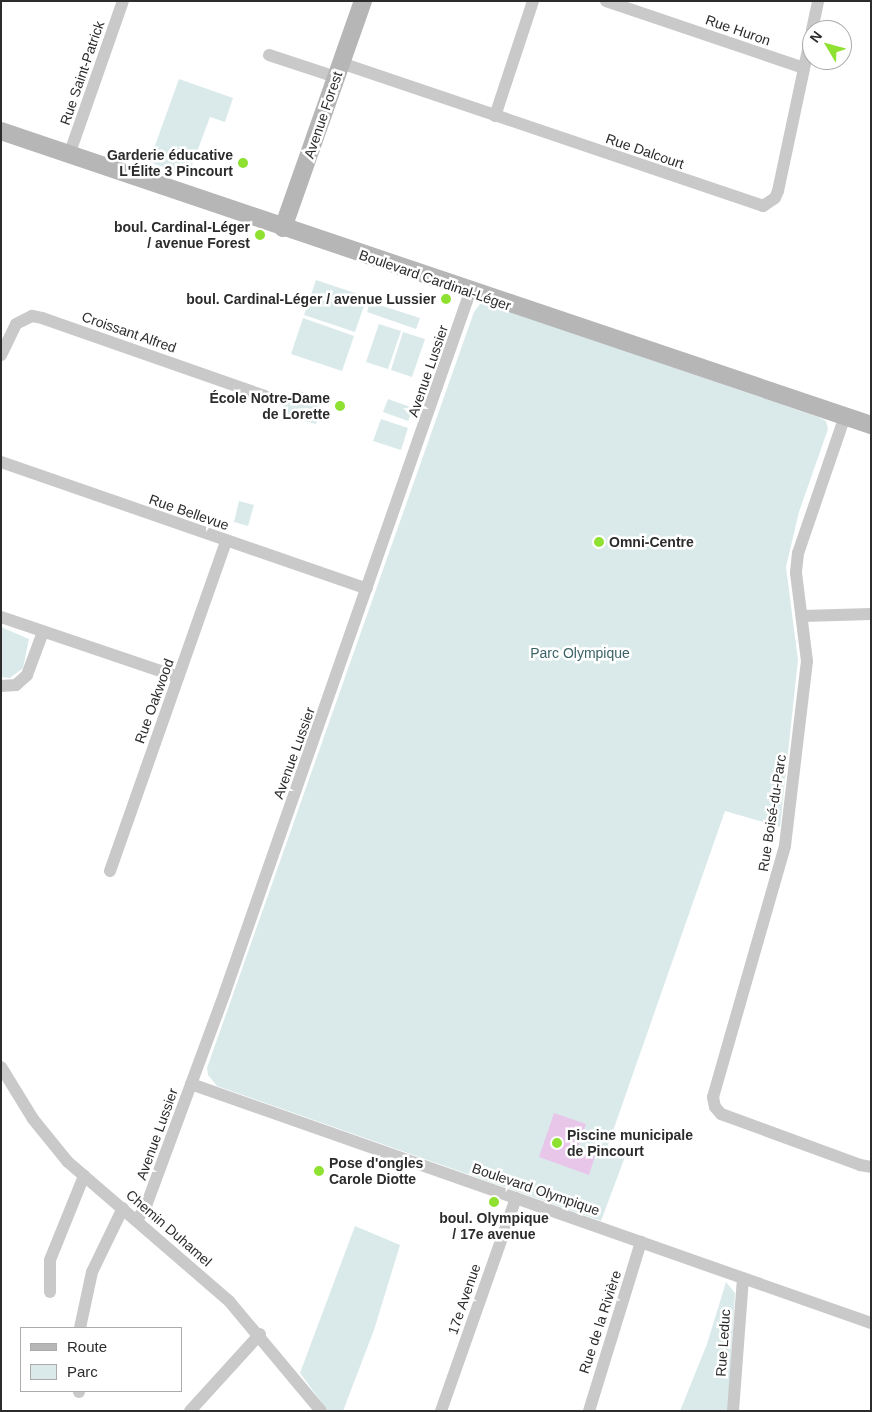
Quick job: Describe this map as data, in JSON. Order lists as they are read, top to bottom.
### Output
{
  "streets": {
    "street": [
      "Rue Huron",
      "Rue Saint-Patrick",
      "Avenue Forest",
      "Rue Dalcourt",
      "Boulevard Cardinal-Léger",
      "Croissant Alfred",
      "Avenue Lussier",
      "Rue Bellevue",
      "Rue Oakwood",
      "Rue Boisé-du-Parc",
      "Boulevard Olympique",
      "Chemin Duhamel",
      "17e Avenue",
      "Rue de la Rivière",
      "Rue Leduc"
    ]
  },
  "crossings": [
    ["Rue Saint-Patrick", "Boulevard Cardinal-Léger"],
    ["Avenue Forest", "Rue Dalcourt"],
    ["Avenue Forest", "Boulevard Cardinal-Léger"],
    ["Boulevard Cardinal-Léger", "Avenue Lussier"],
    ["Boulevard Cardinal-Léger", "Rue Boisé-du-Parc"],
    ["Avenue Lussier", "Rue Bellevue"],
    ["Avenue Lussier", "Boulevard Olympique"],
    ["Avenue Lussier", "Chemin Duhamel"],
    ["Rue Bellevue", "Rue Oakwood"],
    ["Boulevard Olympique", "17e Avenue"],
    ["Boulevard Olympique", "Rue de la Rivière"],
    ["Boulevard Olympique", "Rue Leduc"]
  ],
  "parks": ["Parc Olympique"],
  "places": [
    "Garderie éducative L'Élite 3 Pincourt",
    "boul. Cardinal-Léger / avenue Forest",
    "boul. Cardinal-Léger / avenue Lussier",
    "École Notre-Dame de Lorette",
    "Omni-Centre",
    "Piscine municipale de Pincourt",
    "Pose d'ongles Carole Diotte",
    "boul. Olympique / 17e avenue"
  ],
  "legend": ["Route", "Parc"],
  "north": "top left"
}
